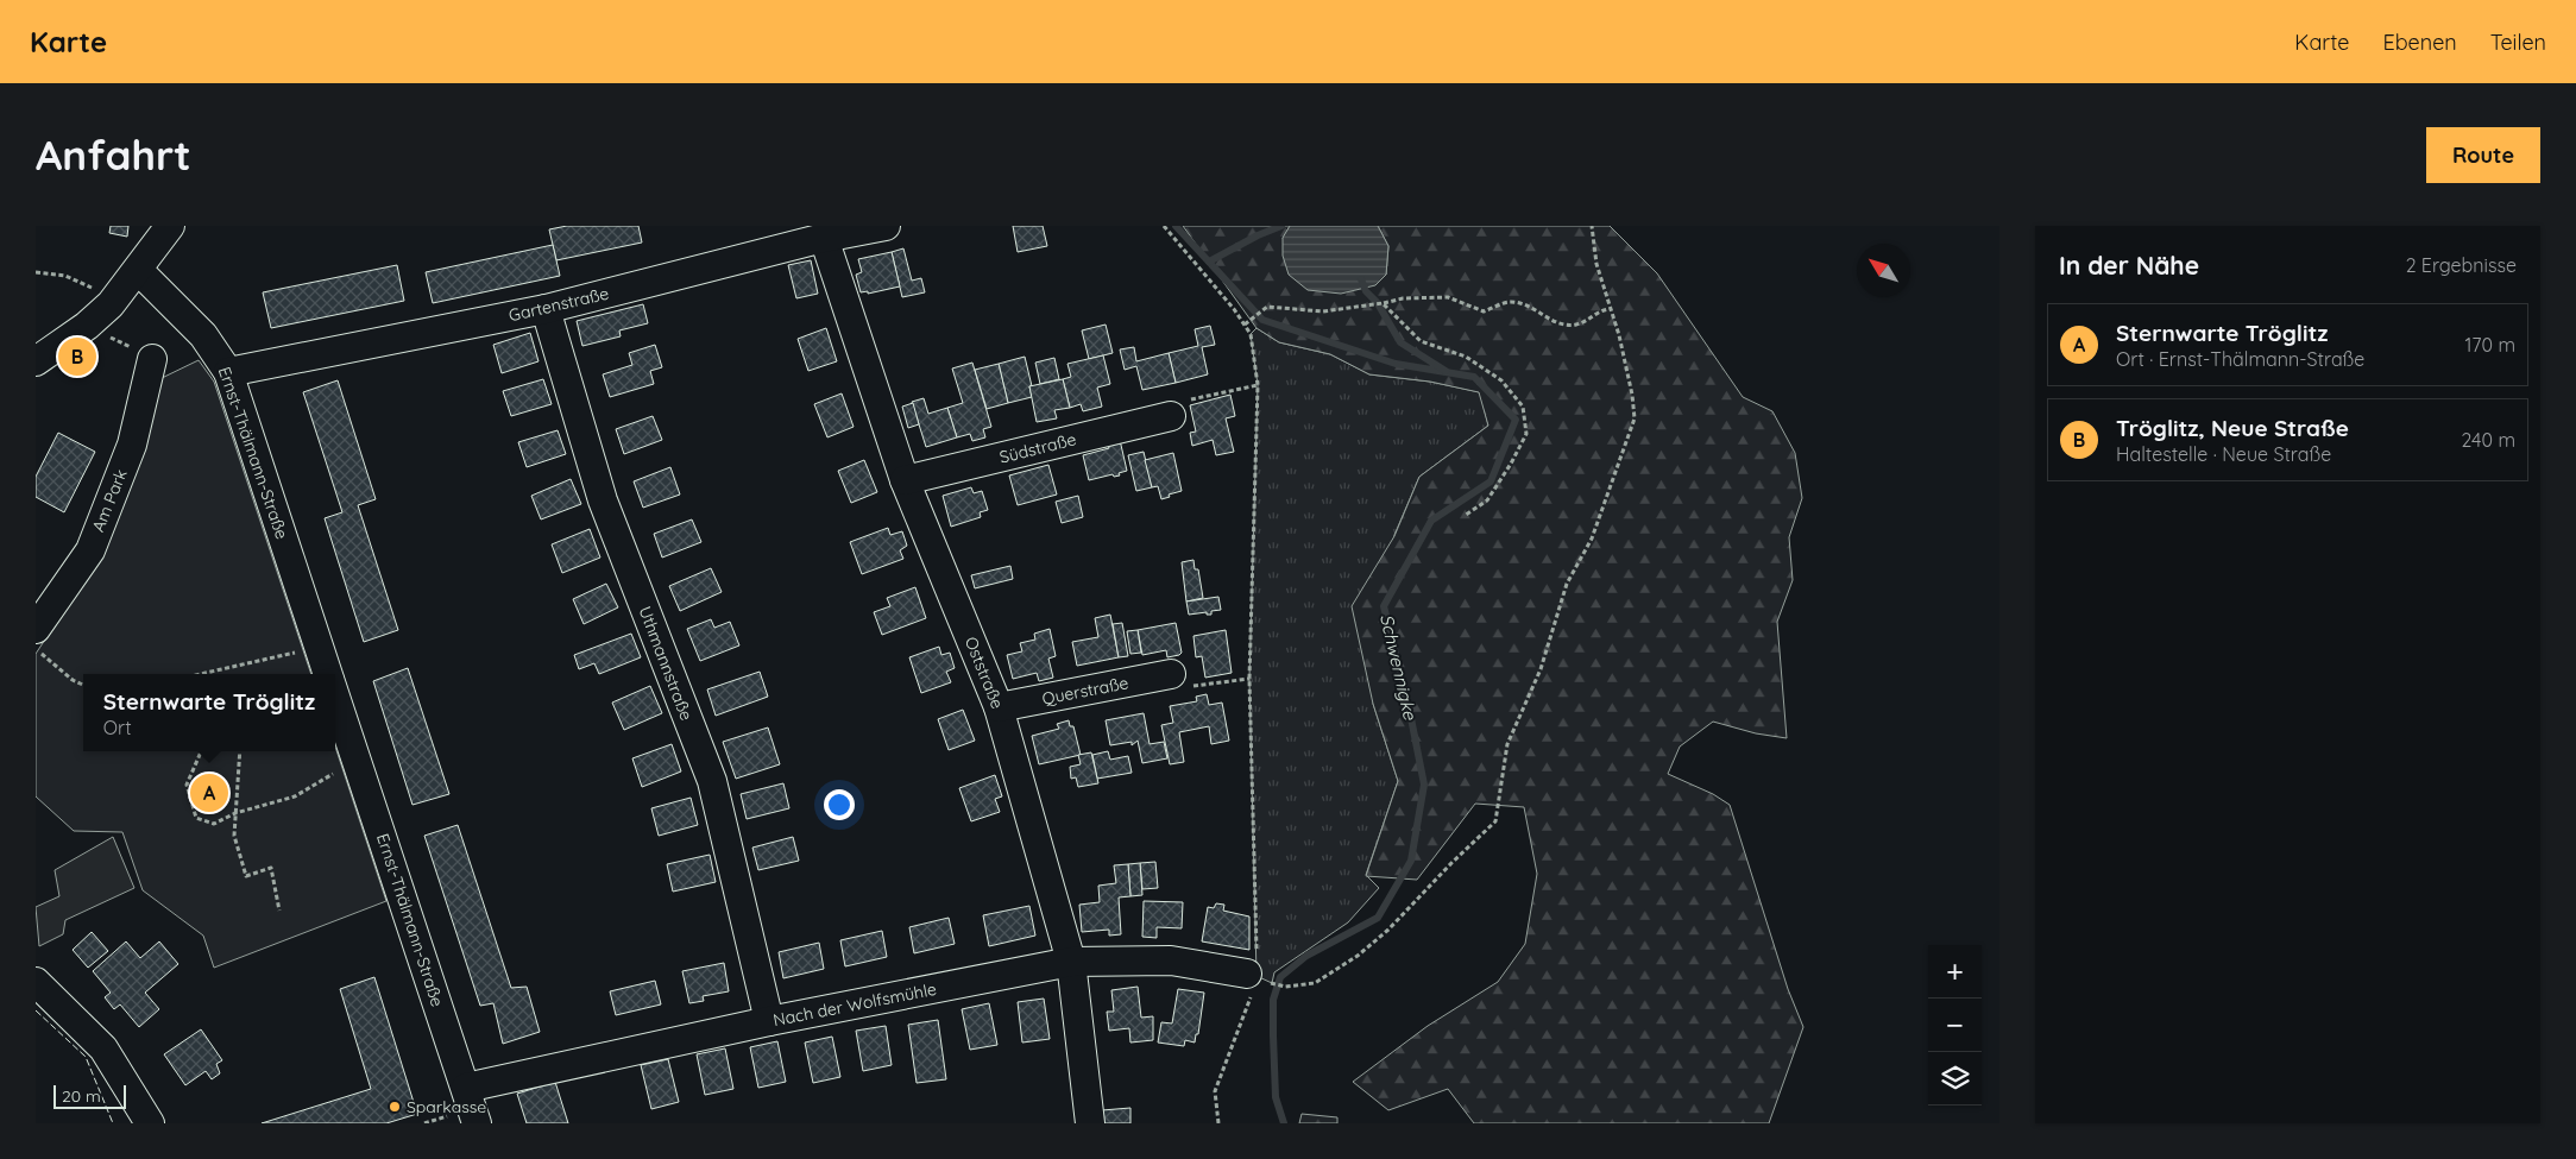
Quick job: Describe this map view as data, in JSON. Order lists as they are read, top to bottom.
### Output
{
  "streets": {
    "street": [
      "Gartenstraße",
      "Südstraße",
      "Ernst-Thälmann-Straße",
      "Am Park",
      "Uthmannstraße",
      "Oststraße",
      "Querstraße",
      "Nach der Wolfsmühle"
    ]
  },
  "crossings": [
    ["Gartenstraße", "Ernst-Thälmann-Straße"],
    ["Gartenstraße", "Uthmannstraße"],
    ["Gartenstraße", "Oststraße"],
    ["Südstraße", "Oststraße"],
    ["Ernst-Thälmann-Straße", "Nach der Wolfsmühle"],
    ["Uthmannstraße", "Nach der Wolfsmühle"],
    ["Oststraße", "Querstraße"],
    ["Oststraße", "Nach der Wolfsmühle"]
  ],
  "water": ["Schwennigke"],
  "places": ["Sparkasse"],
  "scale_bar": "20 m",
  "north": "top left",
  "page": {
    "header": "Karte",
    "nav": ["Karte", "Ebenen", "Teilen"],
    "buttons": "Route",
    "title": "Anfahrt",
    "heading": ["In der Nähe", "2 Ergebnisse"],
    "list": [
      {
        "mark": "A",
        "name": "Sternwarte Tröglitz",
        "note": "Ort · Ernst-Thälmann-Straße",
        "value": "170 m"
      },
      {
        "mark": "B",
        "name": "Tröglitz, Neue Straße",
        "note": "Haltestelle · Neue Straße",
        "value": "240 m"
      }
    ],
    "pins": ["B", "A"],
    "popup": ["Sternwarte Tröglitz", "Ort"],
    "map_buttons": ["+", "−"],
    "scale": "20 m"
  }
}
